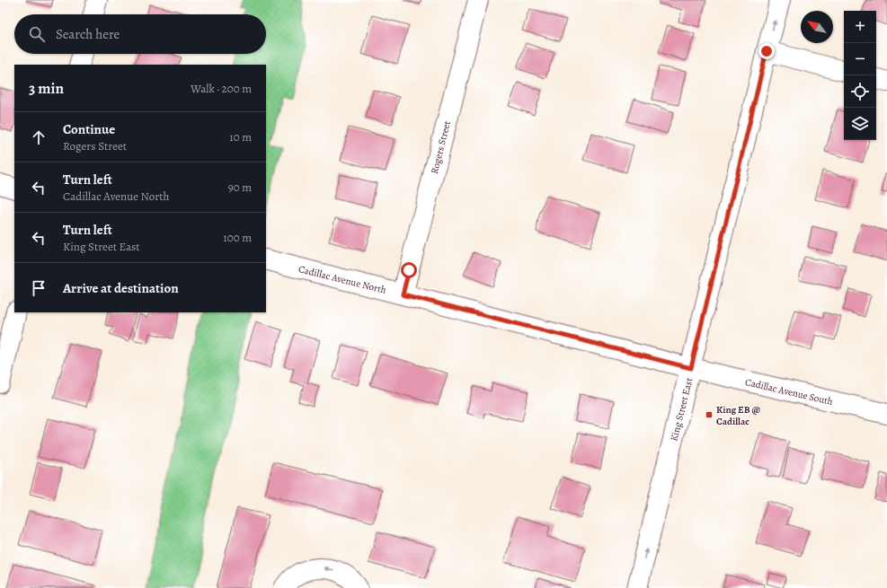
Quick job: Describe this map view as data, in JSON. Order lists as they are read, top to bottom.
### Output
{
  "streets": {
    "street": [
      "Rogers Street",
      "Cadillac Avenue North",
      "Cadillac Avenue South",
      "King Street East"
    ]
  },
  "crossings": [
    ["Rogers Street", "Cadillac Avenue North"],
    ["Cadillac Avenue North", "Cadillac Avenue South"],
    ["Cadillac Avenue North", "King Street East"],
    ["Cadillac Avenue South", "King Street East"]
  ],
  "one_way": ["King Street East"],
  "places": {
    "transit": ["King EB @ Cadillac"]
  },
  "north": "top left",
  "page": {
    "map_buttons": ["+", "−"],
    "search": "Search here",
    "heading": ["3 min", "Walk · 200 m"],
    "list": [
      ["Continue", "Rogers Street", "10 m"],
      ["Turn left", "Cadillac Avenue North", "90 m"],
      ["Turn left", "King Street East", "100 m"],
      "Arrive at destination"
    ]
  }
}
